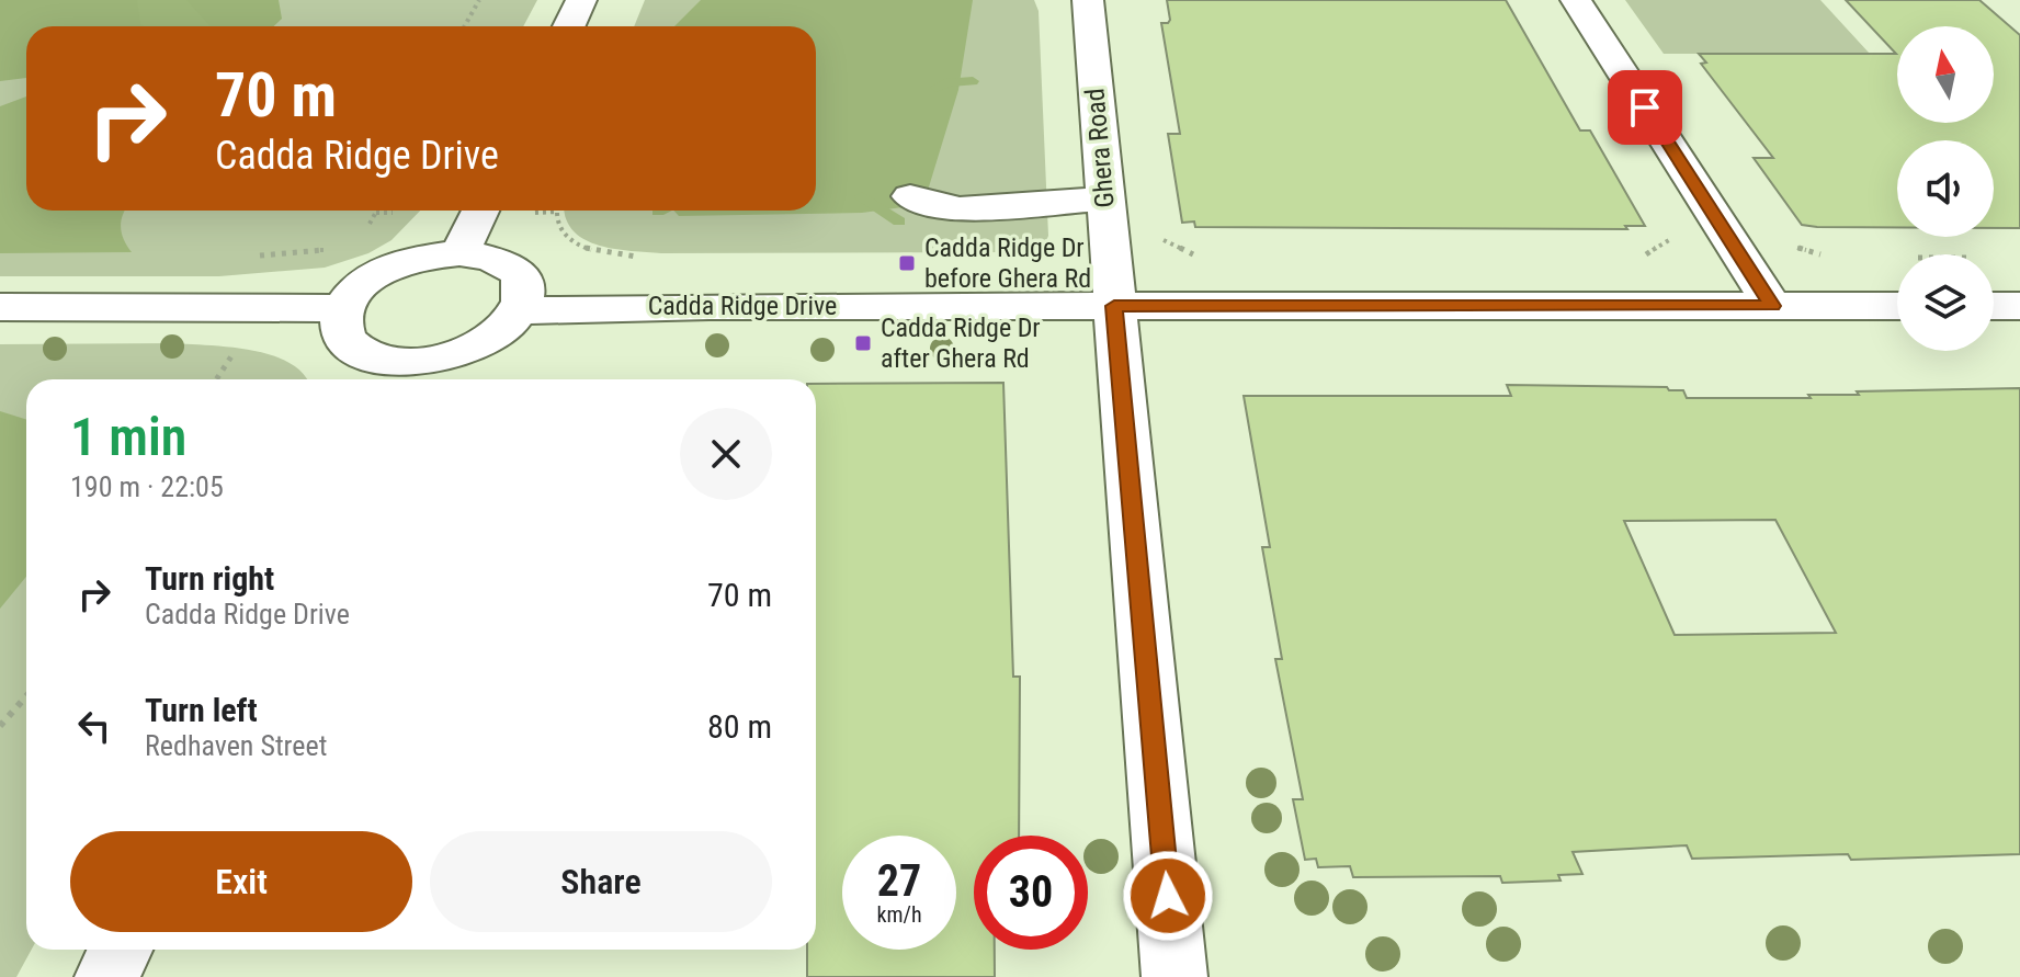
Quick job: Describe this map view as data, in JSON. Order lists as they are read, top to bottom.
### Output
{
  "streets": {
    "street": ["Ghera Road", "Cadda Ridge Drive"]
  },
  "crossings": [
    ["Ghera Road", "Cadda Ridge Drive"]
  ],
  "places": {
    "transit": ["Cadda Ridge Dr before Ghera Rd", "Cadda Ridge Dr after Ghera Rd"]
  },
  "north": "top",
  "page": {
    "turn": ["70 m", "Cadda Ridge Drive"],
    "heading": ["1 min", "190 m · 22:05"],
    "list": [
      {
        "name": "Turn right",
        "note": "Cadda Ridge Drive",
        "value": "70 m"
      },
      {
        "name": "Turn left",
        "note": "Redhaven Street",
        "value": "80 m"
      }
    ],
    "buttons": ["Exit", "Share"],
    "speed": "27 km/h",
    "limit": "30"
  }
}
